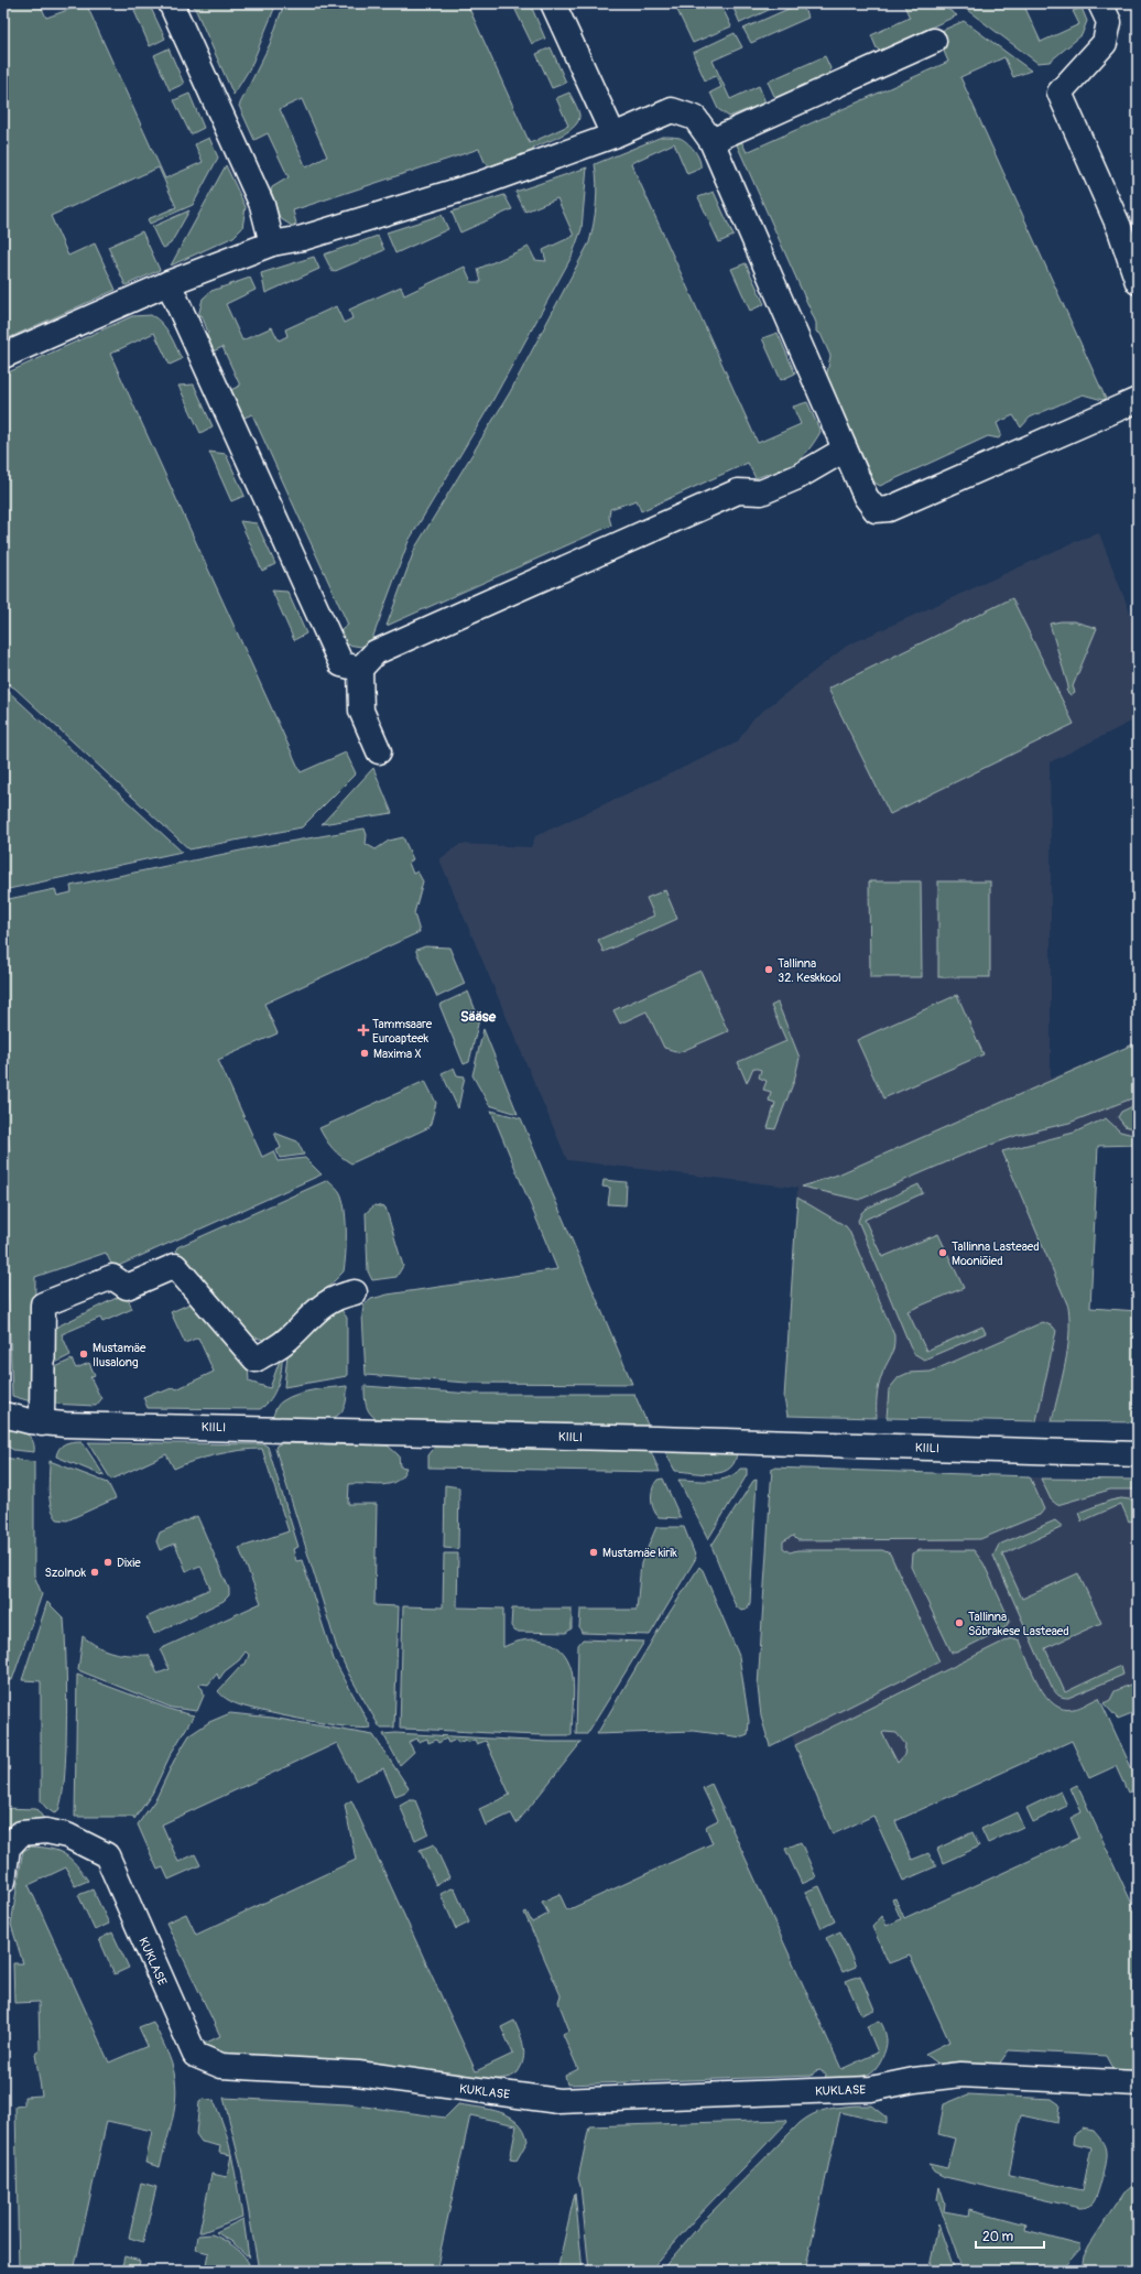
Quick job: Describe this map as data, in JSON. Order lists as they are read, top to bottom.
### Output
{
  "streets": {
    "street": ["KIILI", "KUKLASE"]
  },
  "districts": ["Sääse"],
  "places": {
    "other": [
      "Tallinna 32. Keskkool",
      "Maxima X",
      "Tallinna Lasteaed Mooniõied",
      "Mustamäe Ilusalong",
      "Mustamäe kirik",
      "Dixie",
      "Szolnok",
      "Tallinna Sõbrakese Lasteaed"
    ],
    "health": ["Tammsaare Euroapteek"]
  },
  "scale_bar": "20 m"
}
